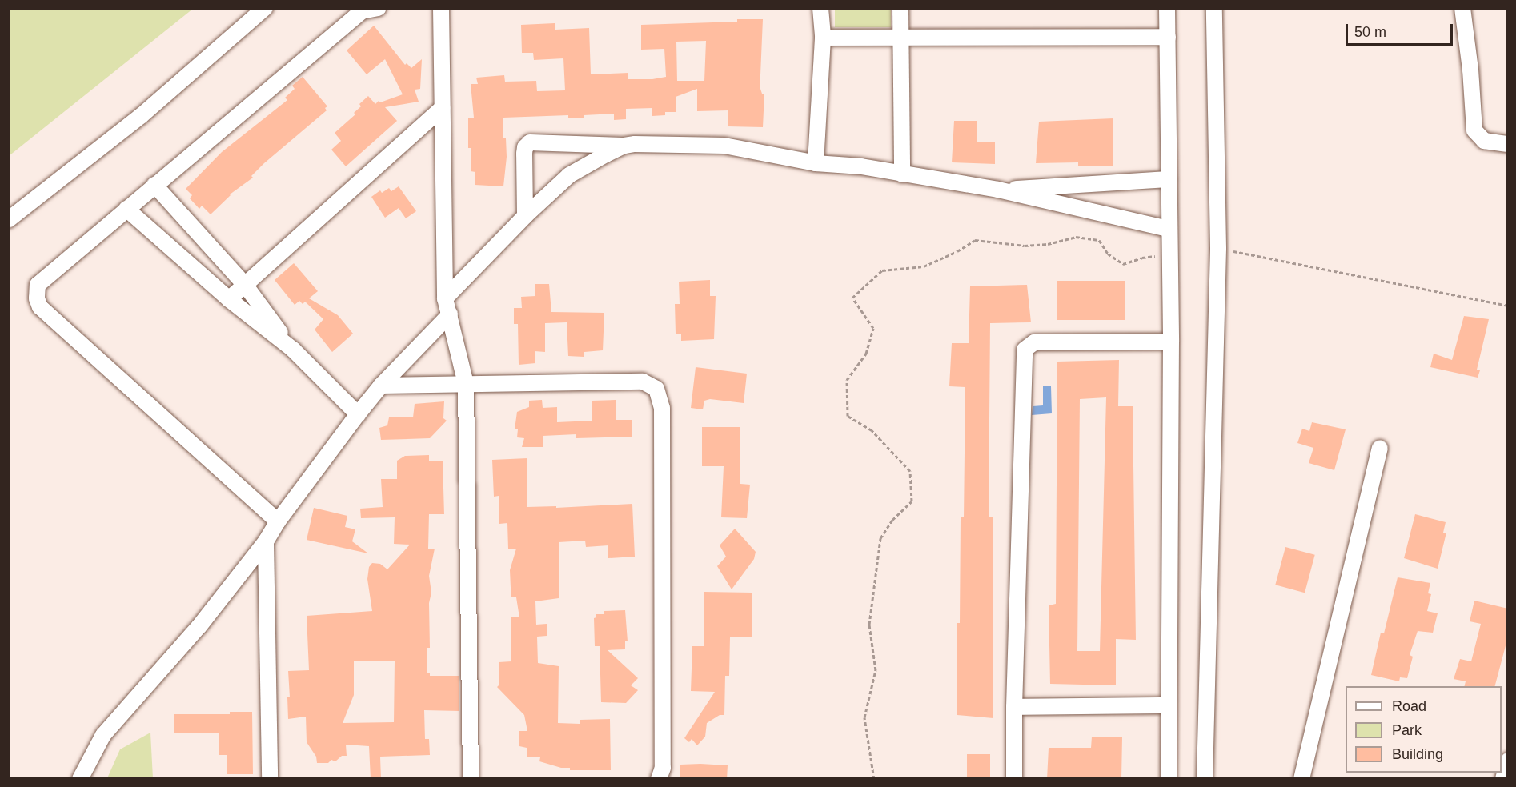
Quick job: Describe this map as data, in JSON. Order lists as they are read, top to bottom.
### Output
{
  "legend": ["Road", "Park", "Building"],
  "scale_bar": "50 m"
}
